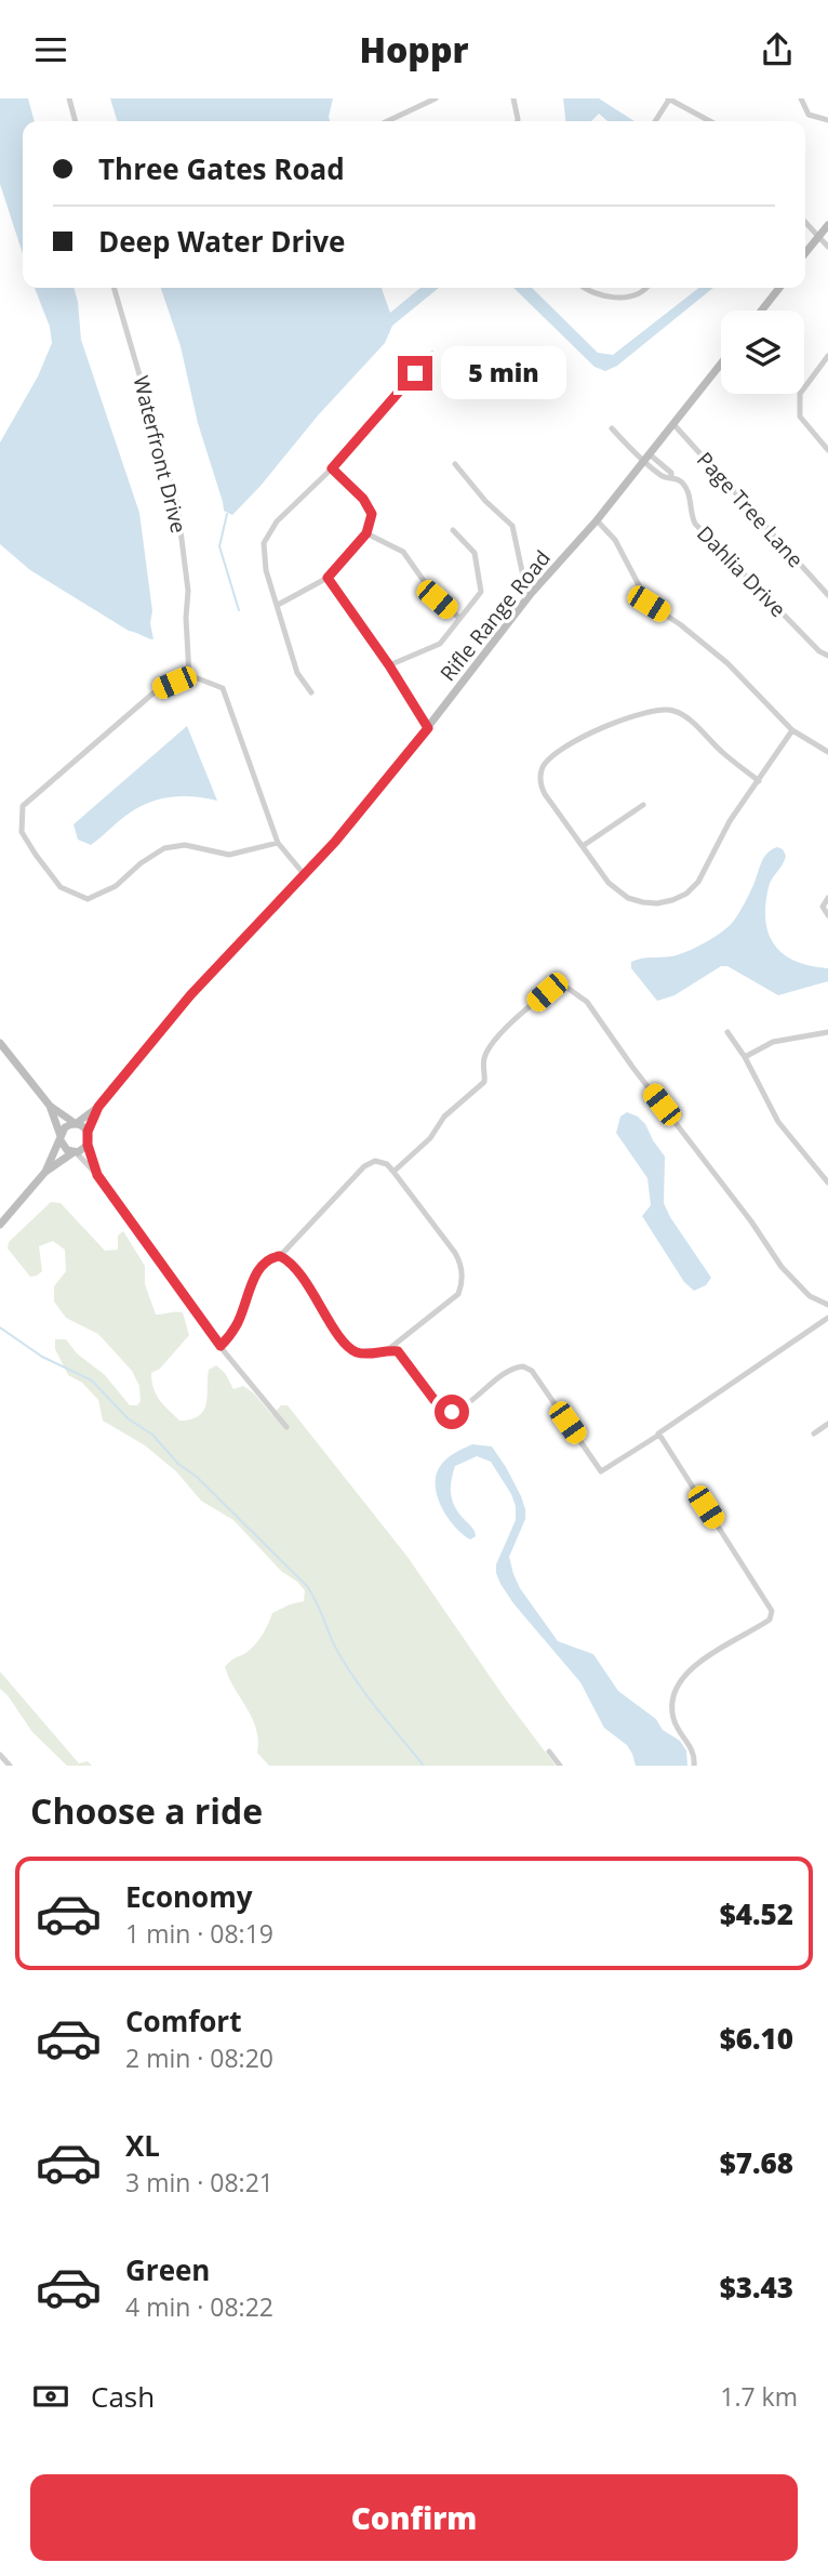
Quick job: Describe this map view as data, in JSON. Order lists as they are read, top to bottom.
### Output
{
  "streets": {
    "main road": ["Rifle Range Road"],
    "street": ["Waterfront Drive", "Page Tree Lane", "Dahlia Drive"]
  },
  "crossings": [
    ["Page Tree Lane", "Rifle Range Road"],
    ["Dahlia Drive", "Rifle Range Road"]
  ],
  "page": {
    "header": "Hoppr",
    "banner": ["Three Gates Road", "Deep Water Drive"],
    "bubble": "5 min",
    "heading": "Choose a ride",
    "list": [
      {
        "name": "Economy",
        "note": "1 min · 08:19",
        "value": "$4.52"
      },
      {
        "name": "Comfort",
        "note": "2 min · 08:20",
        "value": "$6.10"
      },
      {
        "name": "XL",
        "note": "3 min · 08:21",
        "value": "$7.68"
      },
      {
        "name": "Green",
        "note": "4 min · 08:22",
        "value": "$3.43"
      }
    ],
    "pay": ["Cash", "1.7 km"],
    "buttons": "Confirm"
  }
}
